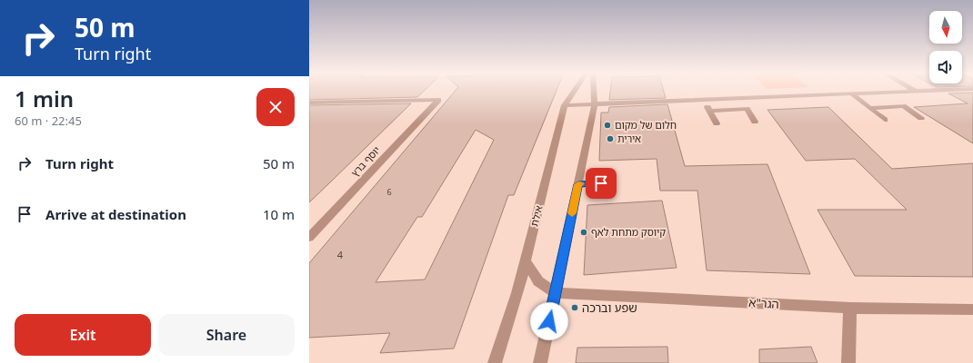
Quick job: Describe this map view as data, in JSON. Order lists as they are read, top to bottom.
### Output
{
  "streets": {
    "street": ["יוסף ברץ", "אילת", "הגר\"א"]
  },
  "places": [
    "חלום של מקום",
    "אירית",
    "קיוסק מתחת לאף",
    "שפע וברכה"
  ],
  "house_numbers": ["6", "4"],
  "north": "bottom",
  "page": {
    "turn": ["50 m", "Turn right"],
    "heading": ["1 min", "60 m · 22:45"],
    "list": [
      {
        "name": "Turn right",
        "value": "50 m"
      },
      {
        "name": "Arrive at destination",
        "value": "10 m"
      }
    ],
    "buttons": ["Exit", "Share"]
  }
}
